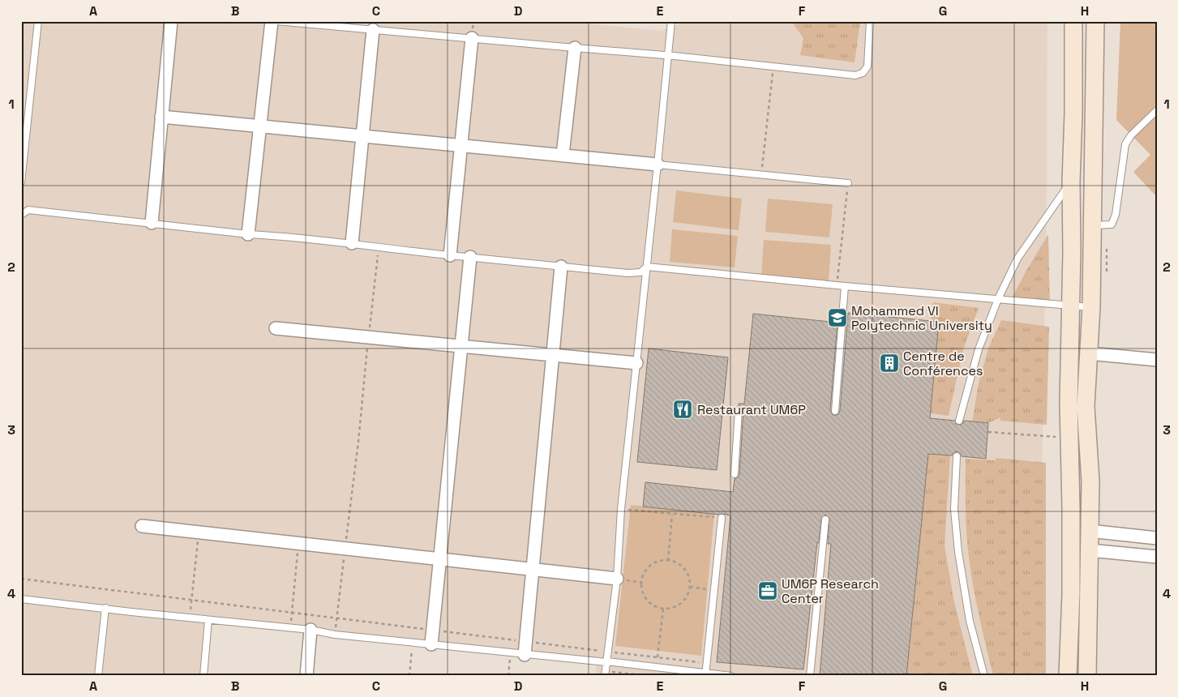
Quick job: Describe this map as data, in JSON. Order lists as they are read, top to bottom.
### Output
{
  "places": {
    "school or university": ["Mohammed VI Polytechnic University"],
    "building": ["Centre de Conférences"],
    "restaurant": ["Restaurant UM6P"],
    "office": ["UM6P Research Center"]
  },
  "grid": {
    "columns": [
      "A",
      "B",
      "C",
      "D",
      "E",
      "F",
      "G",
      "H"
    ],
    "rows": [
      "1",
      "2",
      "3",
      "4"
    ]
  }
}
